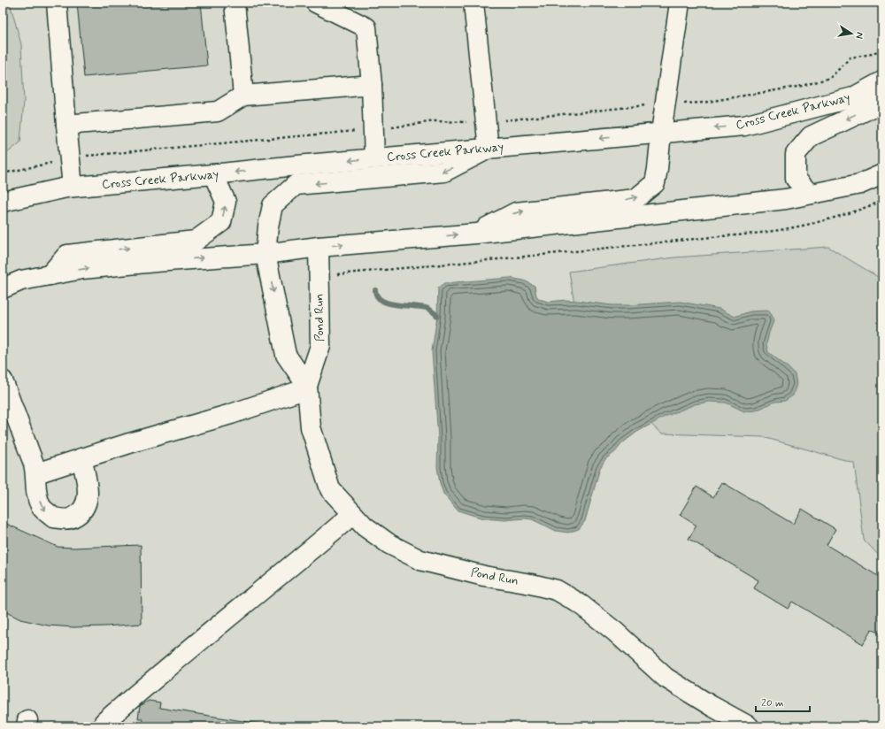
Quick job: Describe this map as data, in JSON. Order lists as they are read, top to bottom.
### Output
{
  "streets": {
    "street": ["Cross Creek Parkway", "Pond Run"]
  },
  "crossings": [
    ["Cross Creek Parkway", "Pond Run"]
  ],
  "scale_bar": "20 m",
  "north": "right"
}
